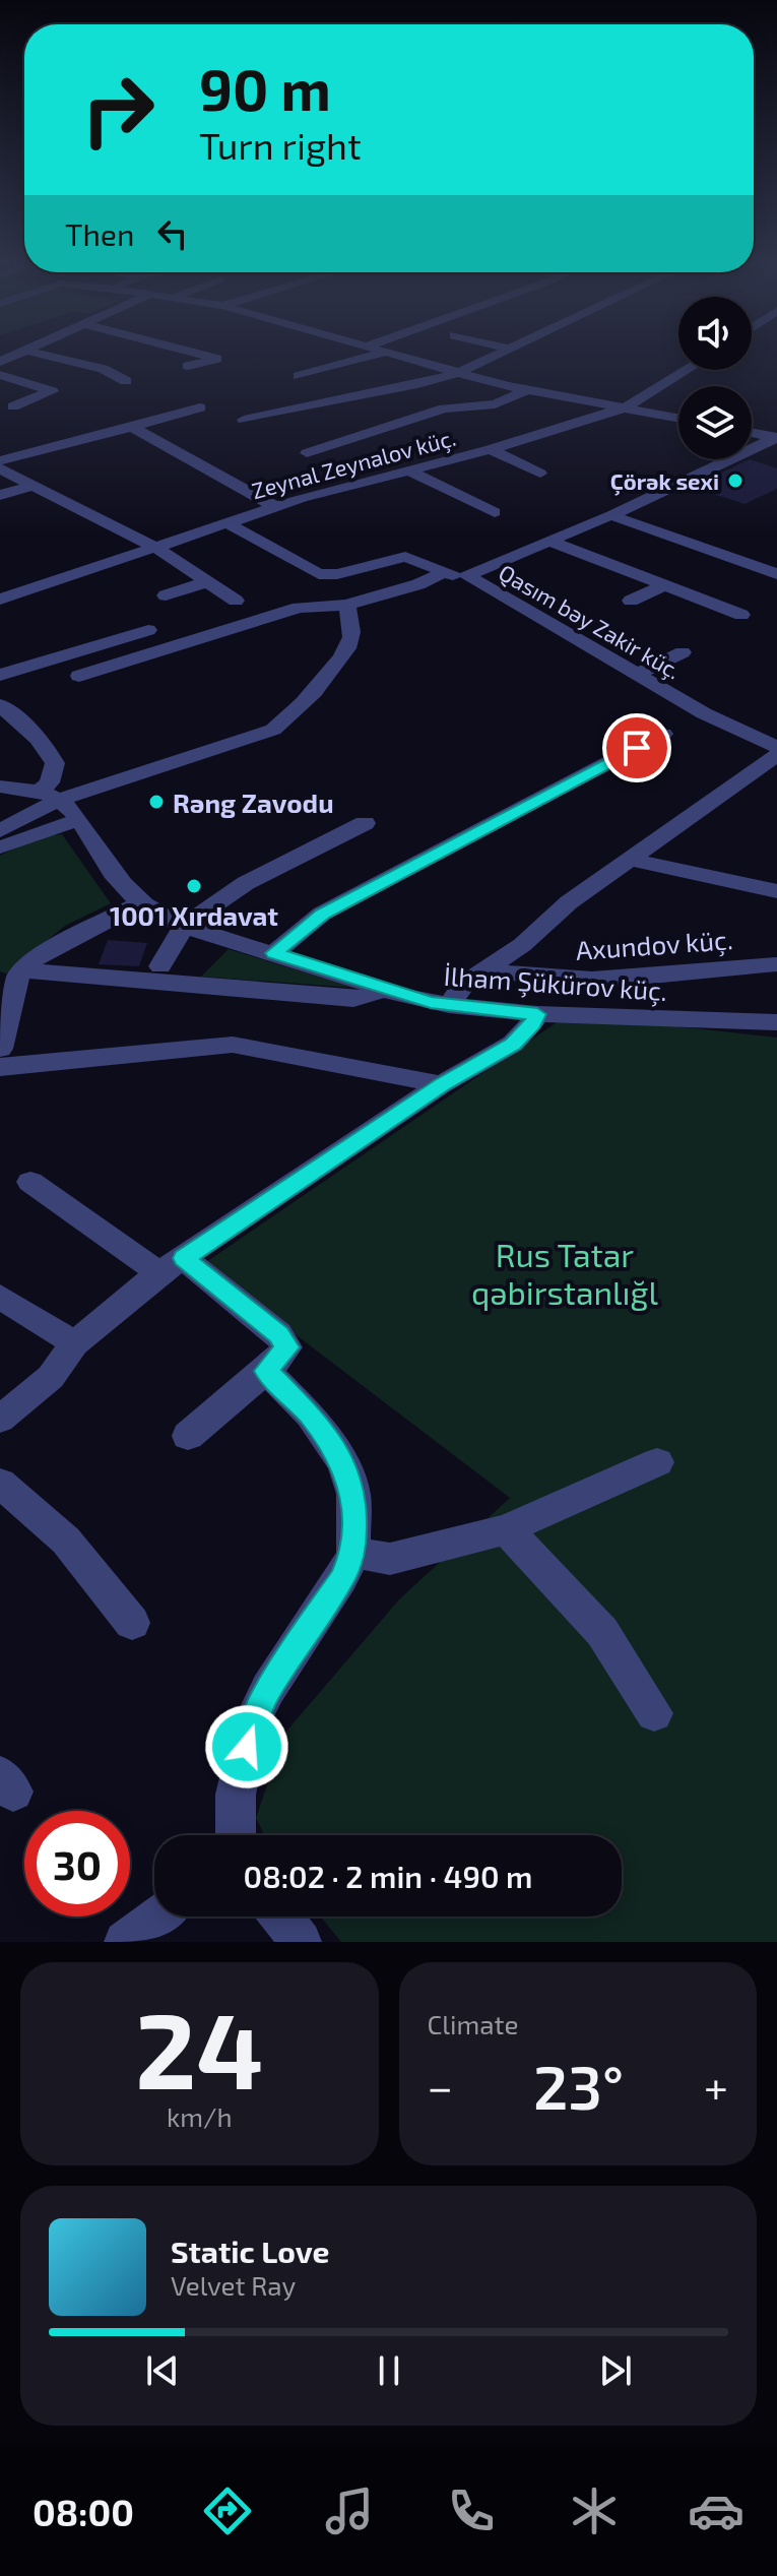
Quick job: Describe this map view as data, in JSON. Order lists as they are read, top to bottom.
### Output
{
  "streets": {
    "street": [
      "Zeynal Zeynalov küç.",
      "Qasım bəy Zakir küç.",
      "Axundov küç.",
      "İlham Şükürov küç."
    ]
  },
  "parks": ["Rus Tatar qəbirstanlığl"],
  "places": ["Çörək sexi", "Rəng Zavodu", "1001 Xırdavat"],
  "page": {
    "turn": ["90 m", "Turn right"],
    "then": "Then",
    "limit": "30",
    "trip": "08:02 · 2 min · 490 m",
    "tile": [
      ["24", "km/h"],
      "Climate"
    ],
    "heat": ["−", "23°", "+"],
    "song": ["Static Love", "Velvet Ray"],
    "tabs": "08:00"
  }
}
